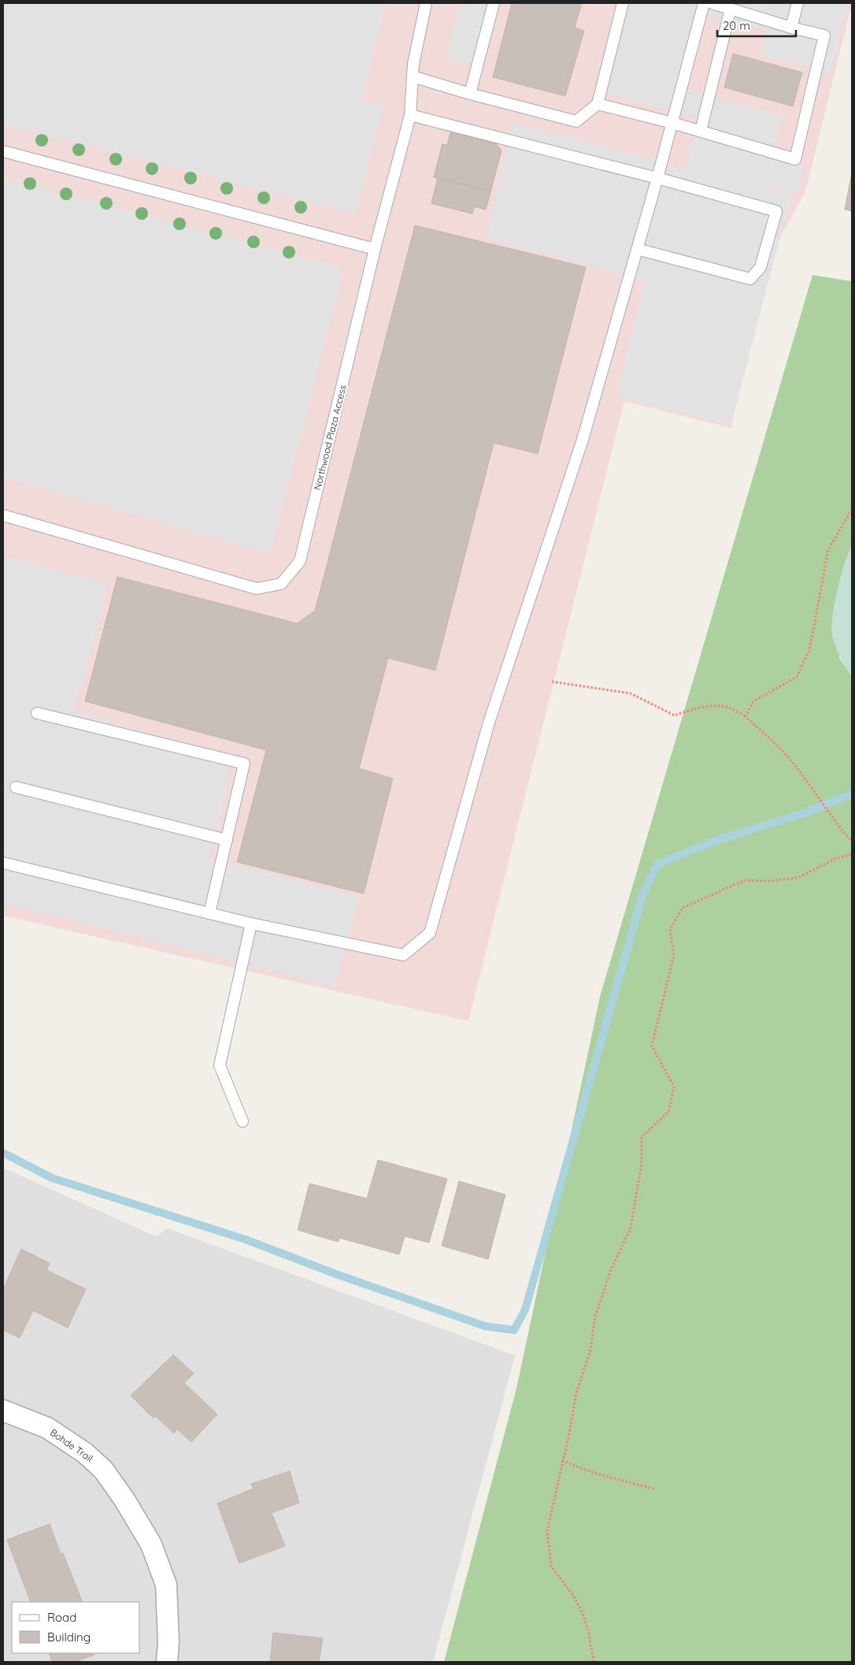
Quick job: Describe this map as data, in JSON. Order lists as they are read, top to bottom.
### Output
{
  "streets": {
    "street": ["Bohde Trail"],
    "lane": ["Northwood Plaza Access"]
  },
  "legend": ["Road", "Building"],
  "scale_bar": "20 m"
}
